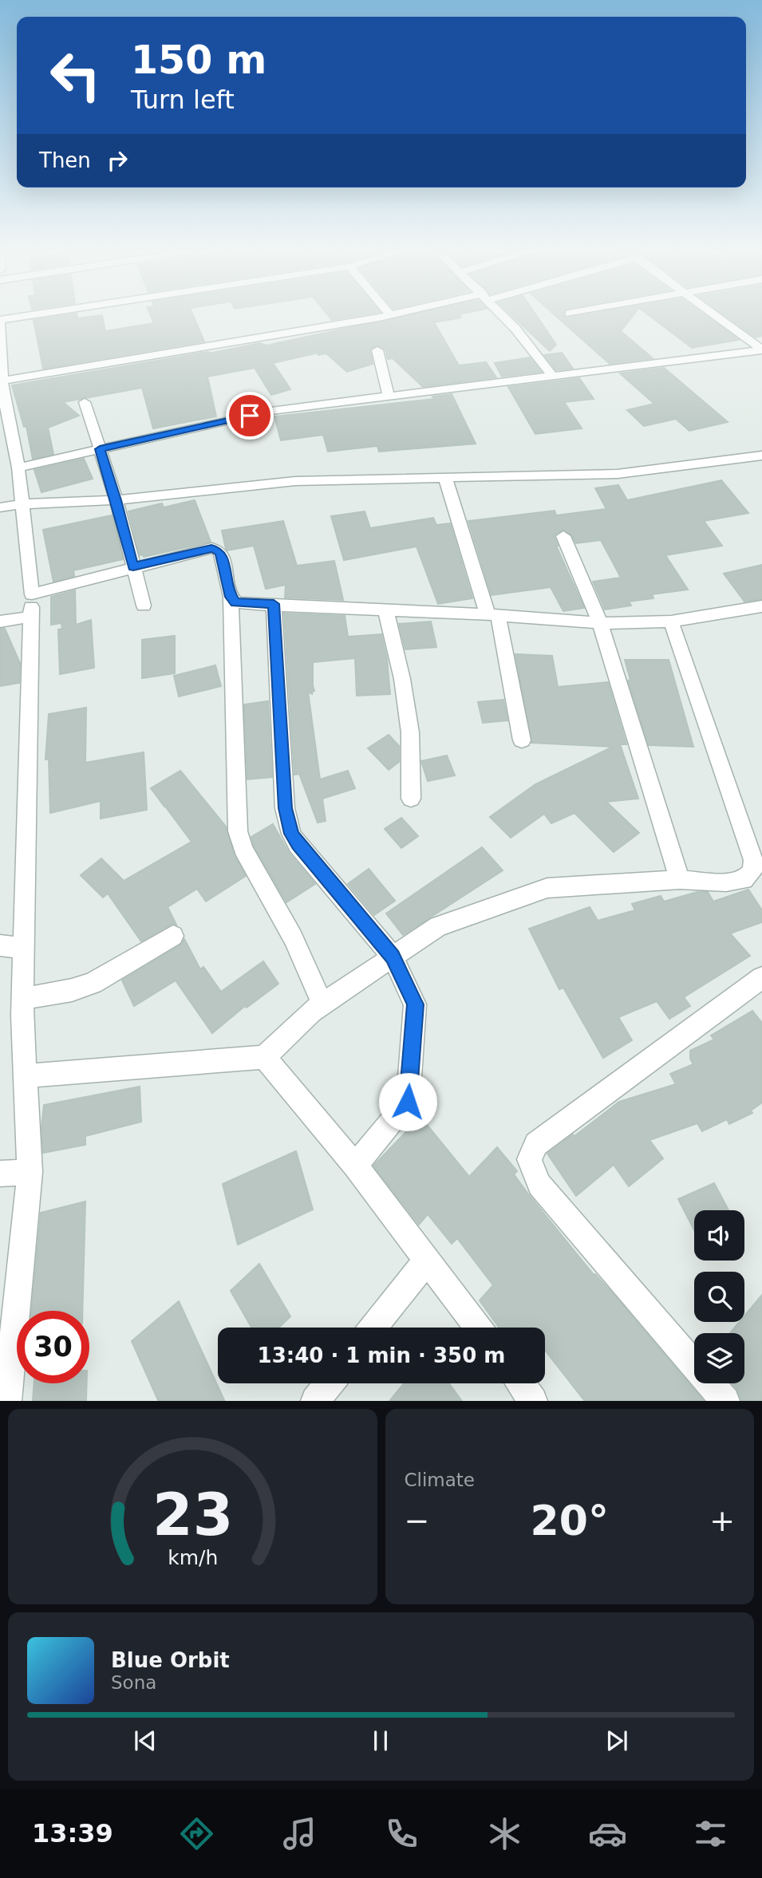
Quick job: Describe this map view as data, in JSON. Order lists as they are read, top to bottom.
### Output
{
  "page": {
    "turn": ["150 m", "Turn left"],
    "then": "Then",
    "limit": "30",
    "trip": "13:40 · 1 min · 350 m",
    "tile": "Climate",
    "heat": ["−", "20°", "+"],
    "song": ["Blue Orbit", "Sona"],
    "tabs": "13:39",
    "gauge": ["23", "km/h"]
  }
}
